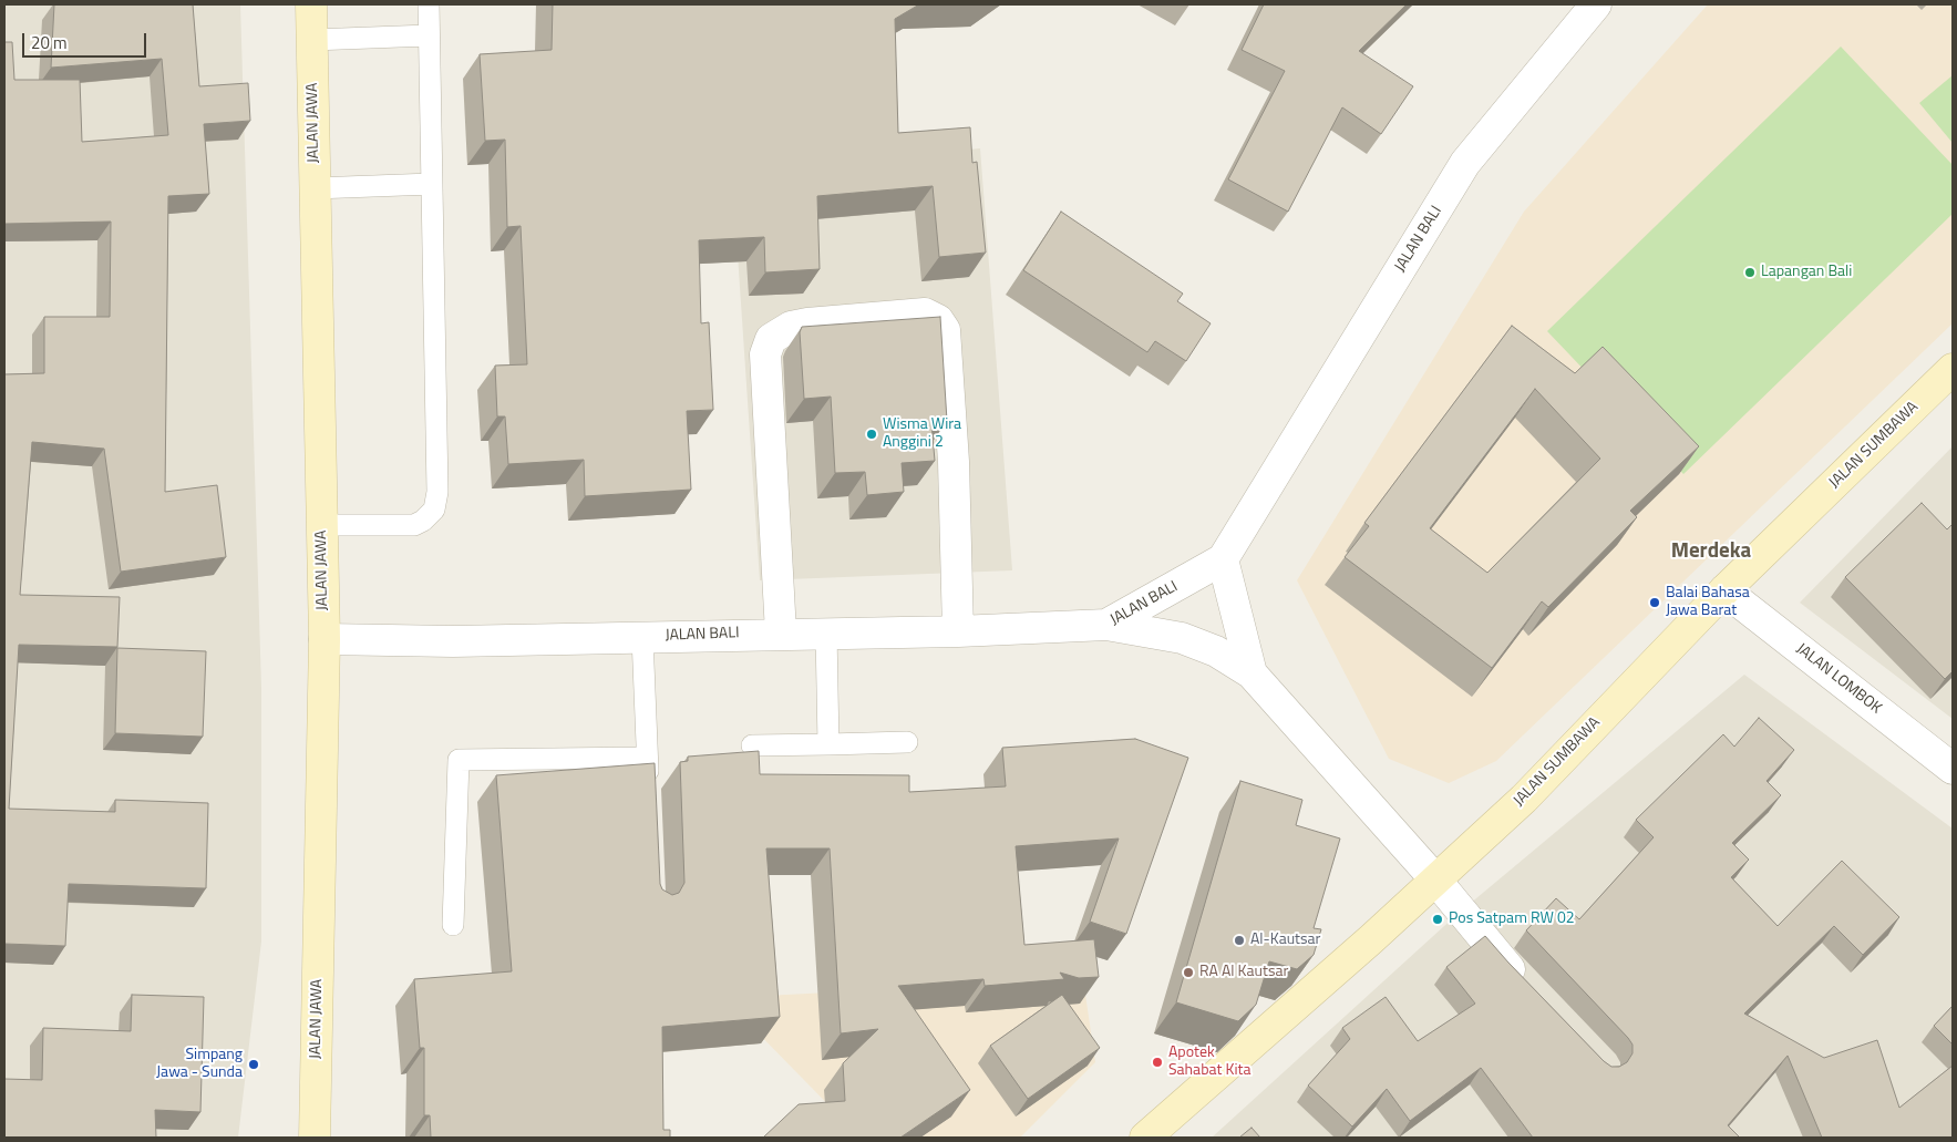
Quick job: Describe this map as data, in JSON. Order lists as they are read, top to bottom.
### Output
{
  "streets": {
    "street": [
      "JALAN JAWA",
      "JALAN BALI",
      "JALAN SUMBAWA",
      "JALAN LOMBOK"
    ]
  },
  "crossings": [
    ["JALAN JAWA", "JALAN BALI"],
    ["JALAN SUMBAWA", "JALAN LOMBOK"]
  ],
  "districts": ["Merdeka"],
  "places": [
    "Lapangan Bali",
    "Wisma Wira Anggini 2",
    "Balai Bahasa Jawa Barat",
    "Pos Satpam RW 02",
    "Al-Kautsar",
    "RA Al Kautsar",
    "Apotek Sahabat Kita",
    "Simpang Jawa - Sunda"
  ],
  "scale_bar": "20 m"
}
